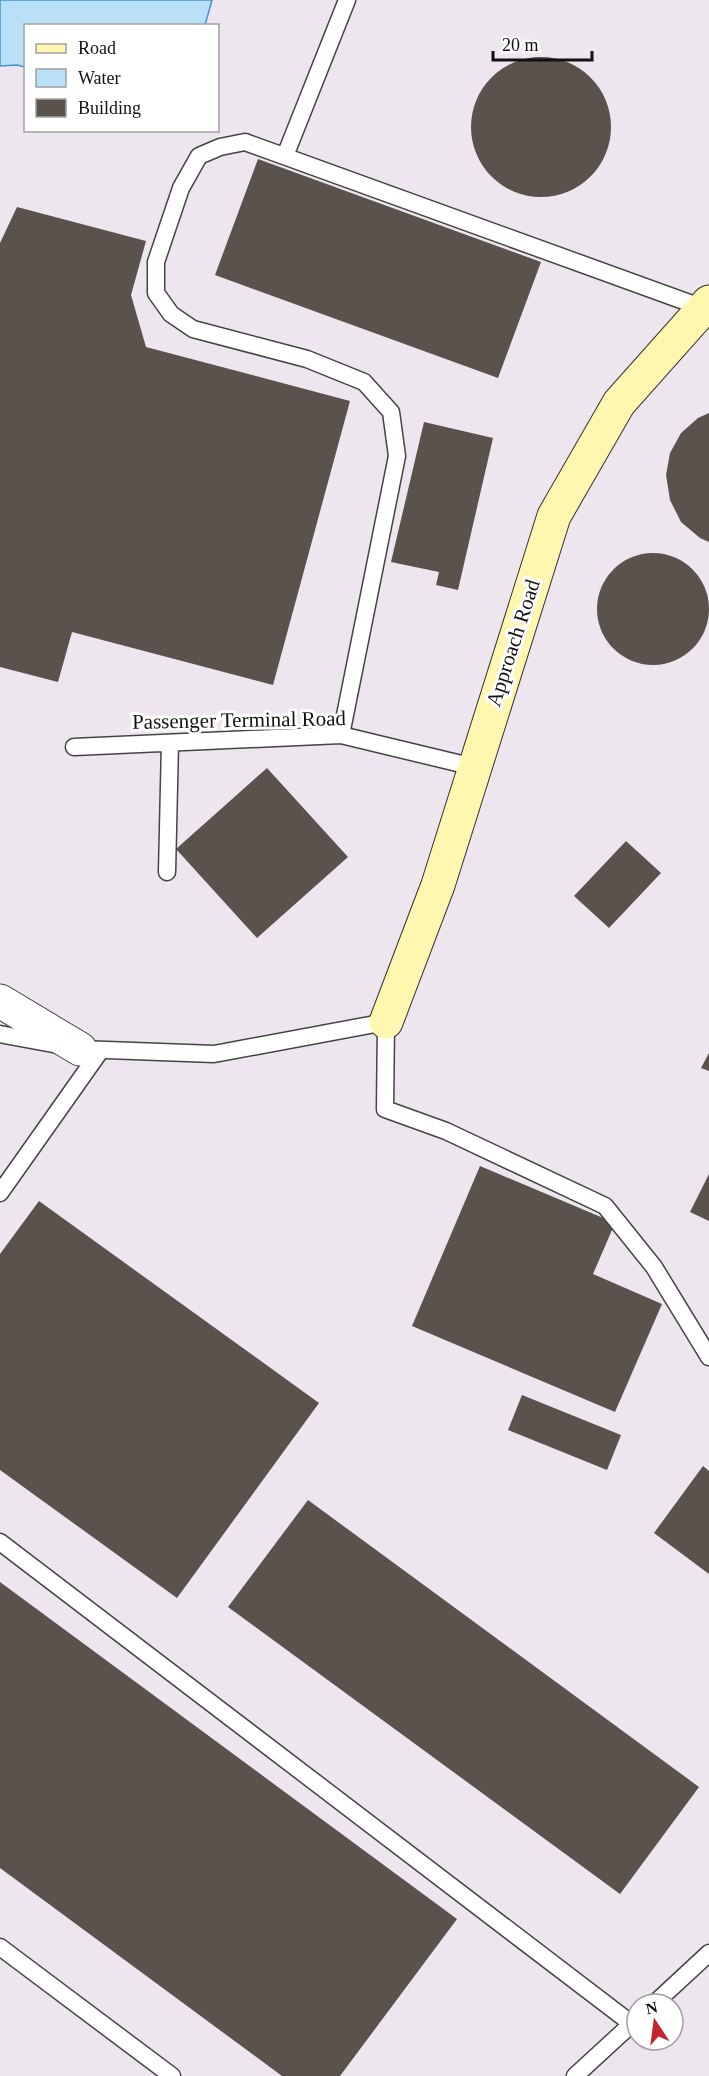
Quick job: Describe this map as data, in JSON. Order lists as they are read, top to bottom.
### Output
{
  "streets": {
    "main road": ["Approach Road"],
    "lane": ["Passenger Terminal Road"]
  },
  "crossings": [
    ["Approach Road", "Passenger Terminal Road"]
  ],
  "legend": ["Road", "Water", "Building"],
  "scale_bar": "20 m",
  "north": "top"
}
